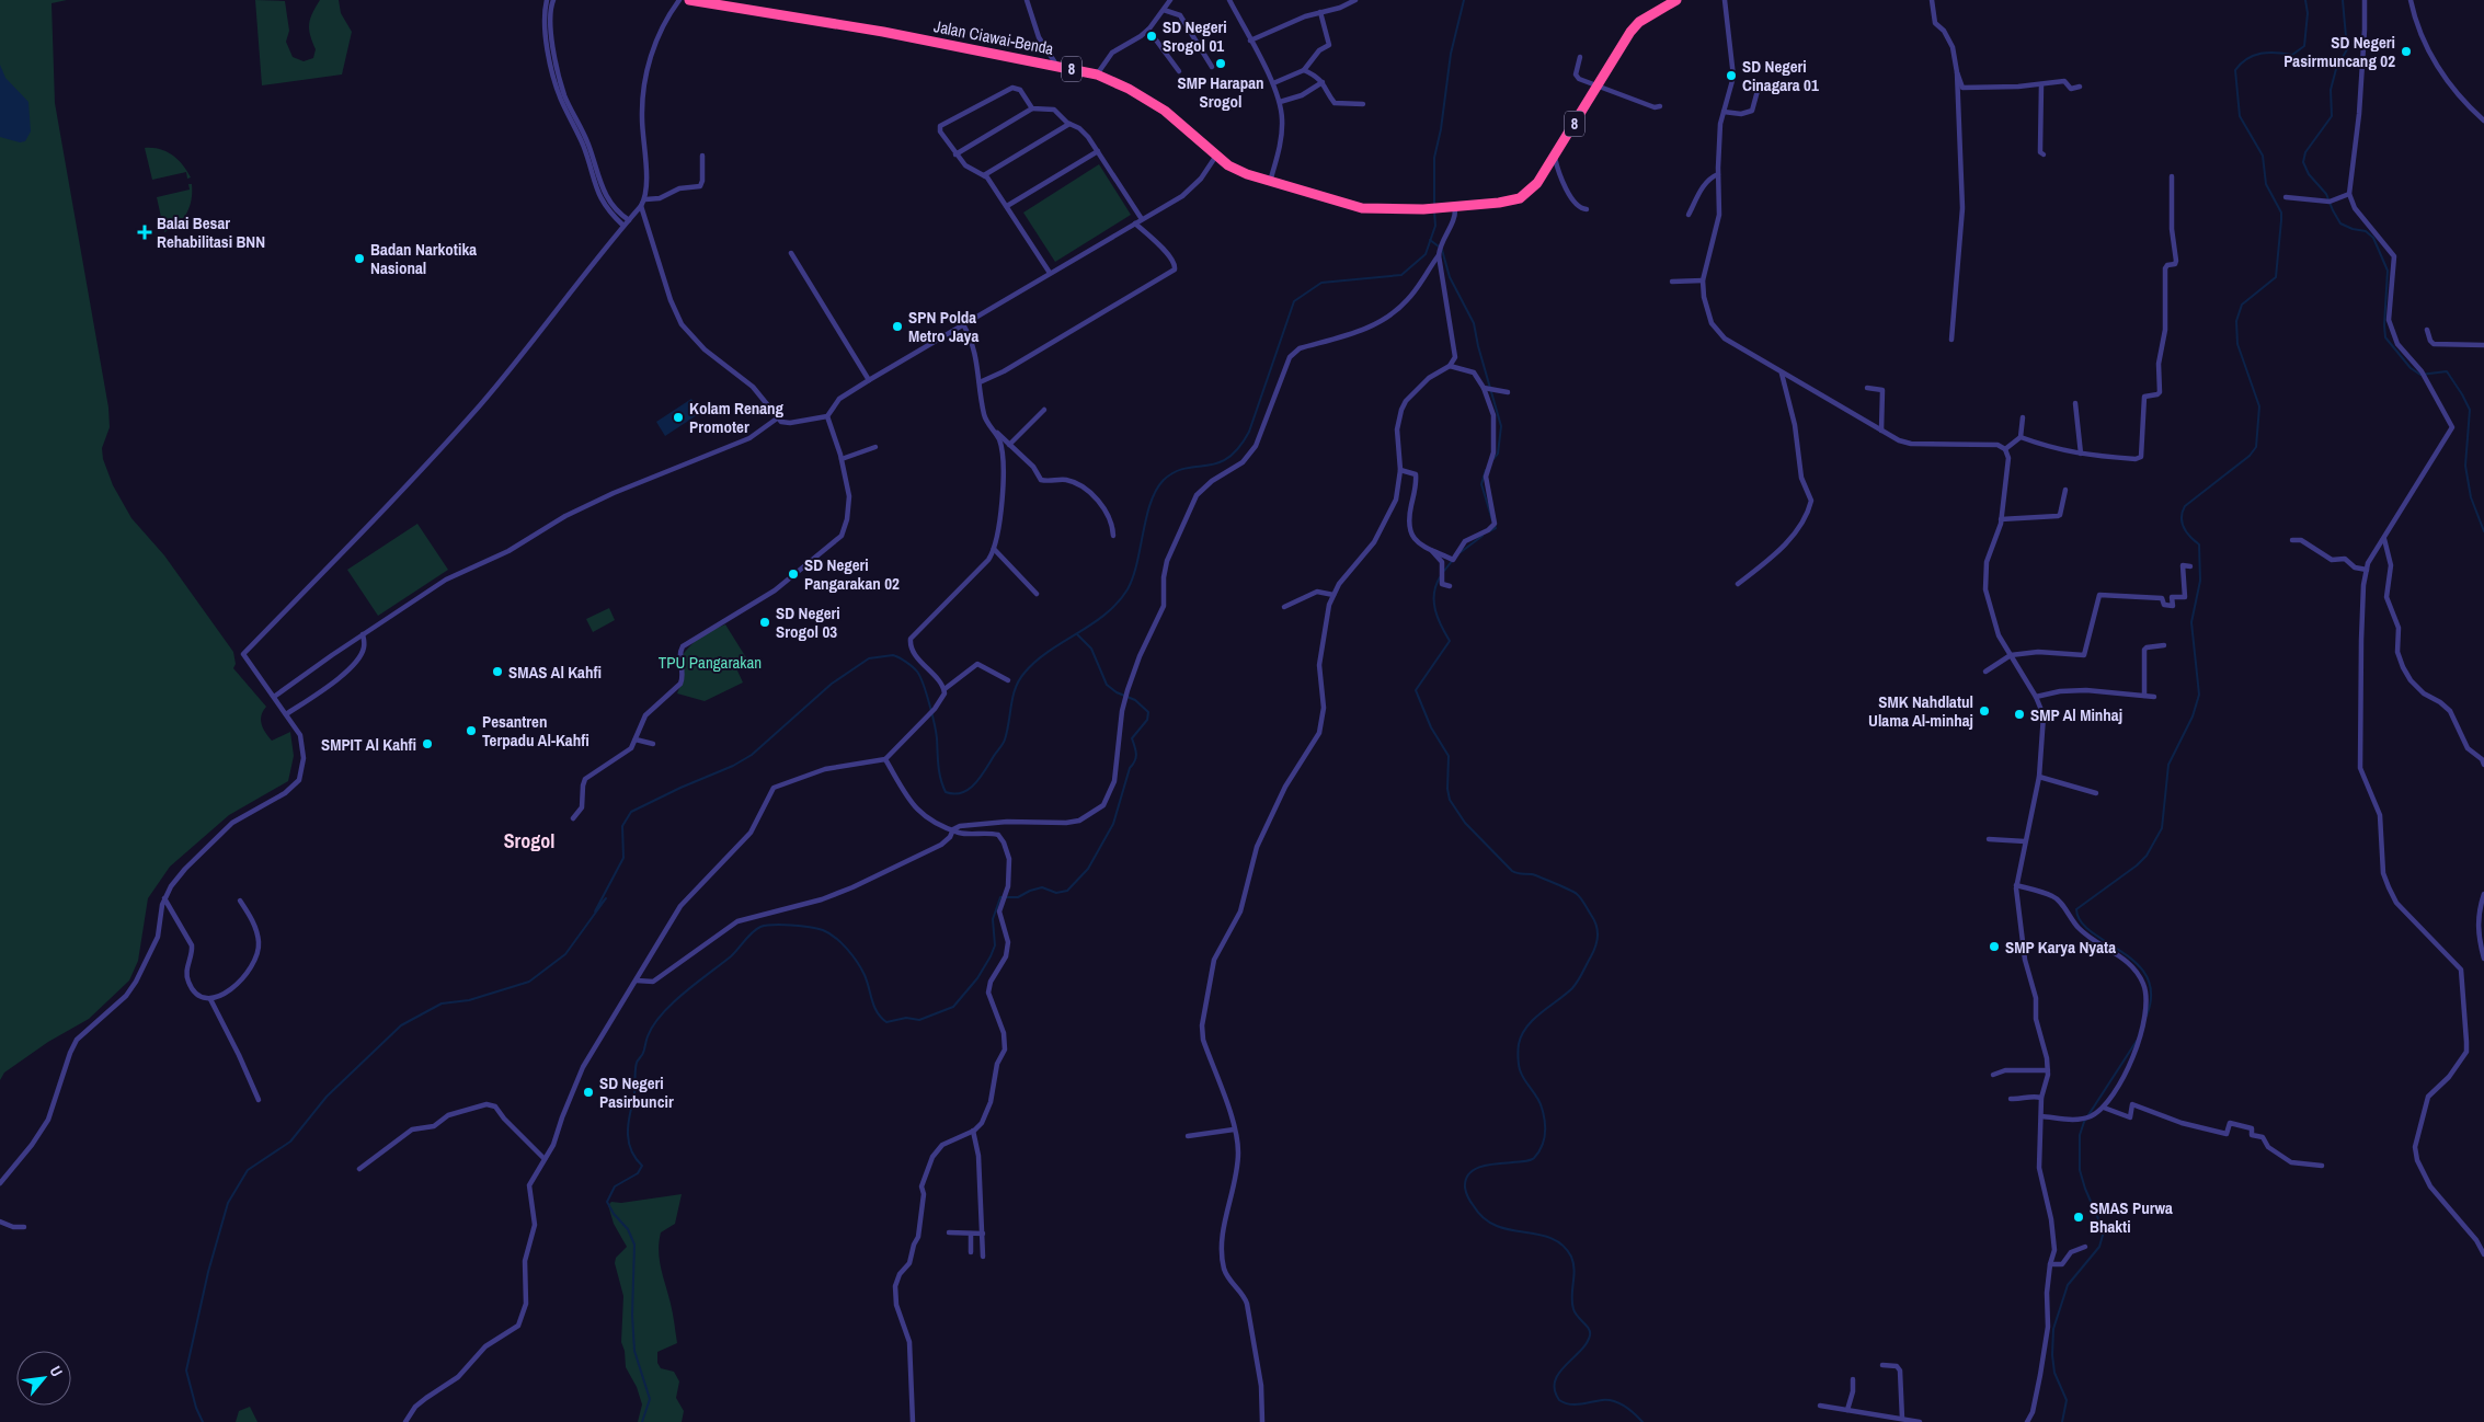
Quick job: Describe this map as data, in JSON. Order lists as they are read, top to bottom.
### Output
{
  "streets": {
    "highway": ["Jalan Ciawai-Benda", "8"]
  },
  "crossings": [
    ["Jalan Ciawai-Benda", "8"]
  ],
  "districts": ["Srogol"],
  "parks": ["TPU Pangarakan"],
  "places": {
    "other": [
      "SD Negeri Srogol 01",
      "SD Negeri Pasirmuncang 02",
      "SMP Harapan Srogol",
      "SD Negeri Cinagara 01",
      "Badan Narkotika Nasional",
      "SPN Polda Metro Jaya",
      "Kolam Renang Promoter",
      "SD Negeri Pangarakan 02",
      "SD Negeri Srogol 03",
      "SMAS Al Kahfi",
      "SMK Nahdlatul Ulama Al-minhaj",
      "SMP Al Minhaj",
      "Pesantren Terpadu Al-Kahfi",
      "SMPIT Al Kahfi",
      "SMP Karya Nyata",
      "SD Negeri Pasirbuncir",
      "SMAS Purwa Bhakti"
    ],
    "health": ["Balai Besar Rehabilitasi BNN"]
  },
  "north": "top right"
}
